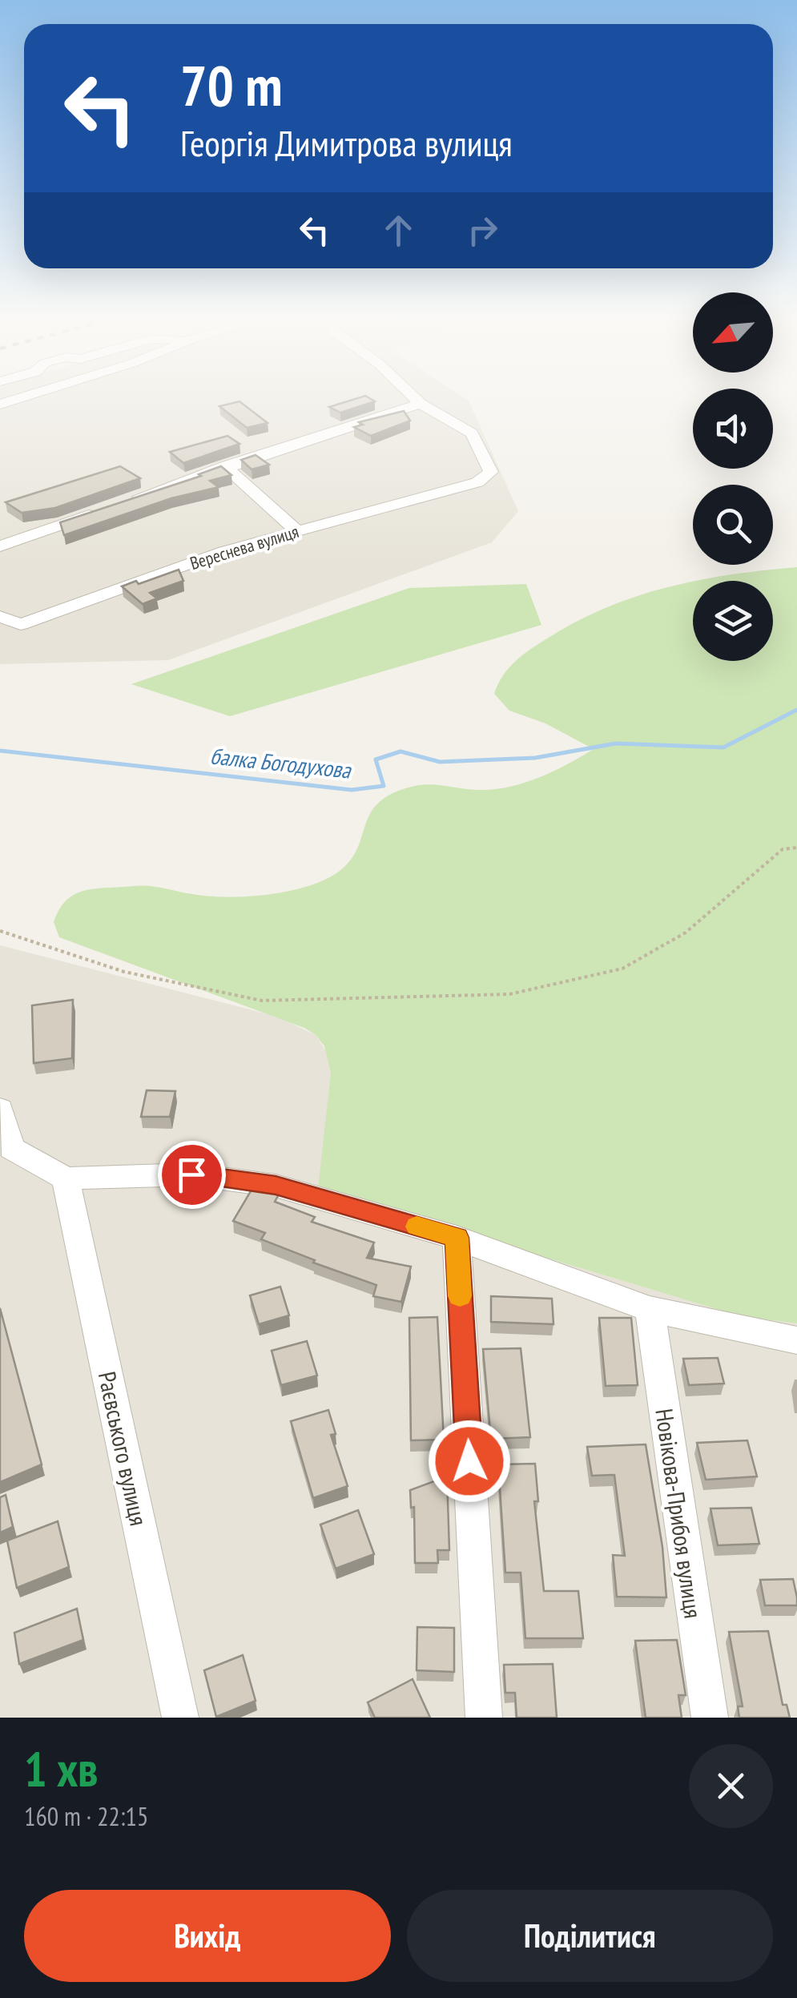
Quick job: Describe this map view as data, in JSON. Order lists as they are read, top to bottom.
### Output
{
  "streets": {
    "street": ["Вереснева вулиця", "Раєвського вулиця", "Новікова-Прибоя вулиця"]
  },
  "water": ["балка Богодухова"],
  "north": "bottom left",
  "page": {
    "turn": ["70 m", "Георгія Димитрова вулиця"],
    "heading": ["1 хв", "160 m · 22:15"],
    "buttons": ["Вихід", "Поділитися"]
  }
}
